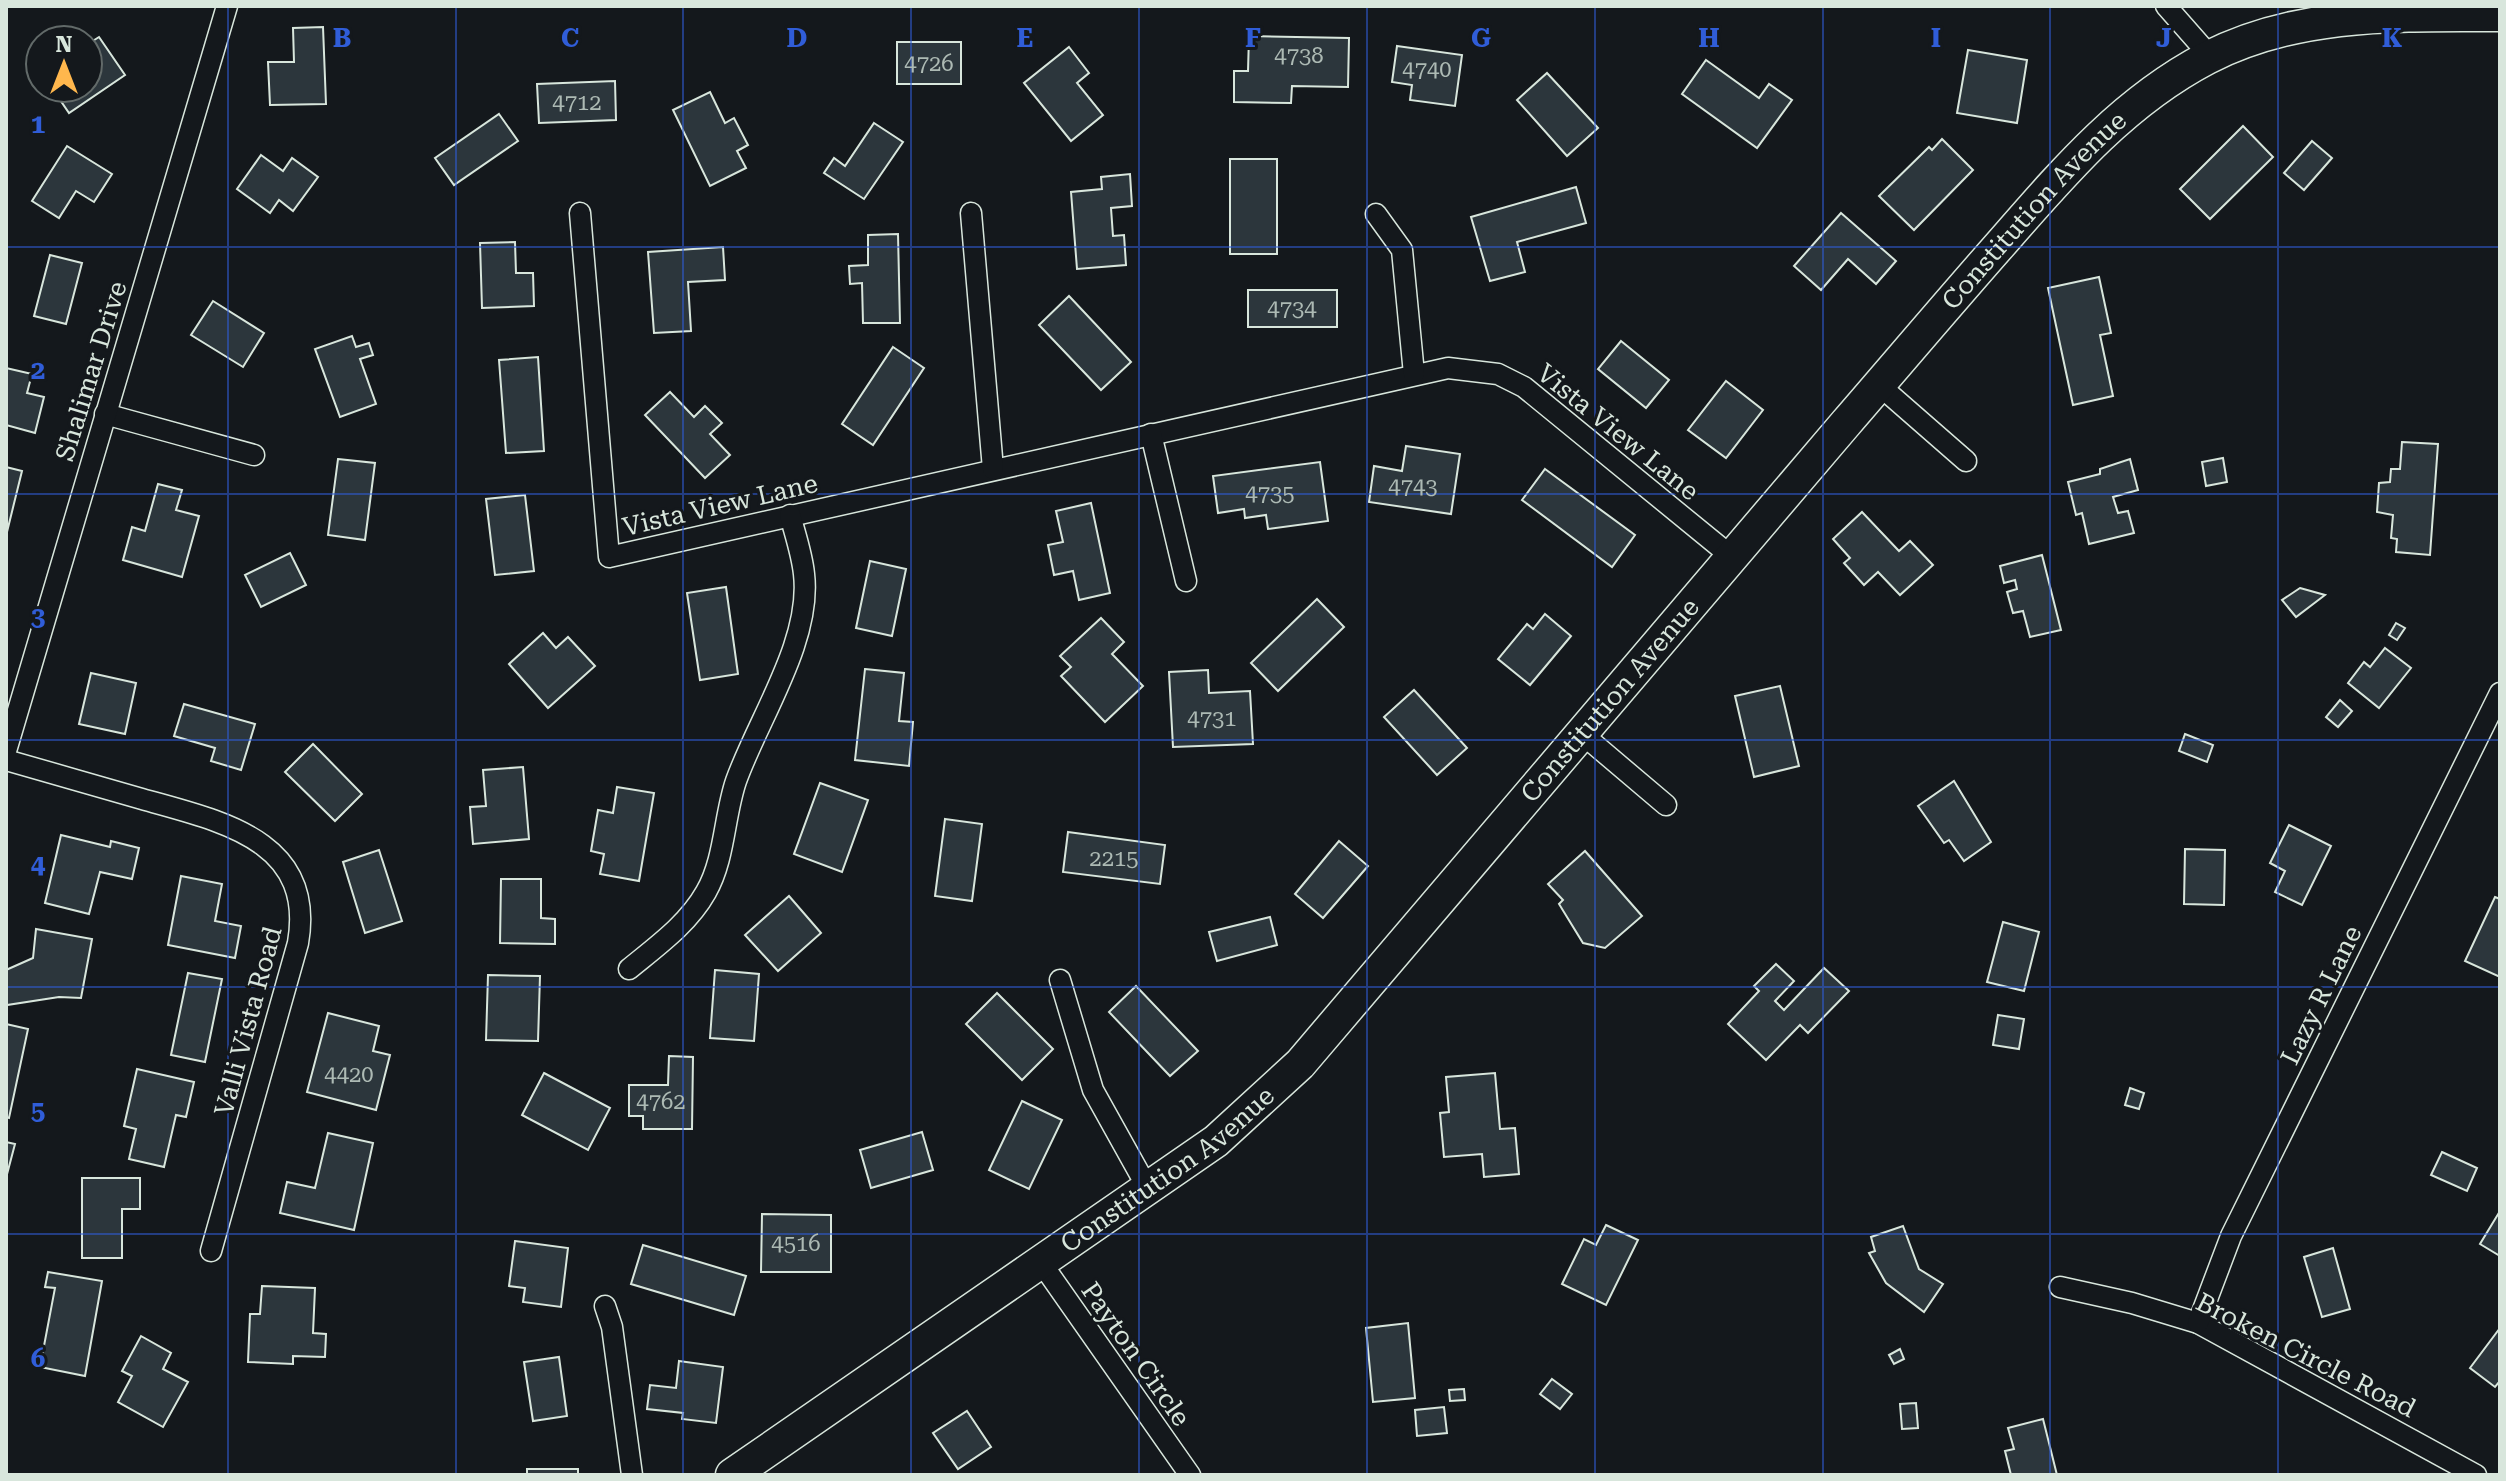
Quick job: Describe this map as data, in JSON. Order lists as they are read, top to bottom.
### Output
{
  "streets": {
    "main road": ["Constitution Avenue"],
    "street": [
      "Shalimar Drive",
      "Vista View Lane",
      "Lazy R Lane",
      "Valli Vista Road",
      "Payton Circle",
      "Broken Circle Road"
    ]
  },
  "crossings": [
    ["Constitution Avenue", "Vista View Lane"],
    ["Constitution Avenue", "Payton Circle"],
    ["Lazy R Lane", "Broken Circle Road"]
  ],
  "house_numbers": [
    "4738",
    "4726",
    "4740",
    "4712",
    "4734",
    "4743",
    "4735",
    "4731",
    "2215",
    "4420",
    "4762",
    "4516"
  ],
  "north": "top",
  "grid": {
    "columns": [
      "B",
      "C",
      "D",
      "E",
      "F",
      "G",
      "H",
      "I",
      "J",
      "K"
    ],
    "rows": [
      "1",
      "2",
      "3",
      "4",
      "5",
      "6"
    ]
  }
}
